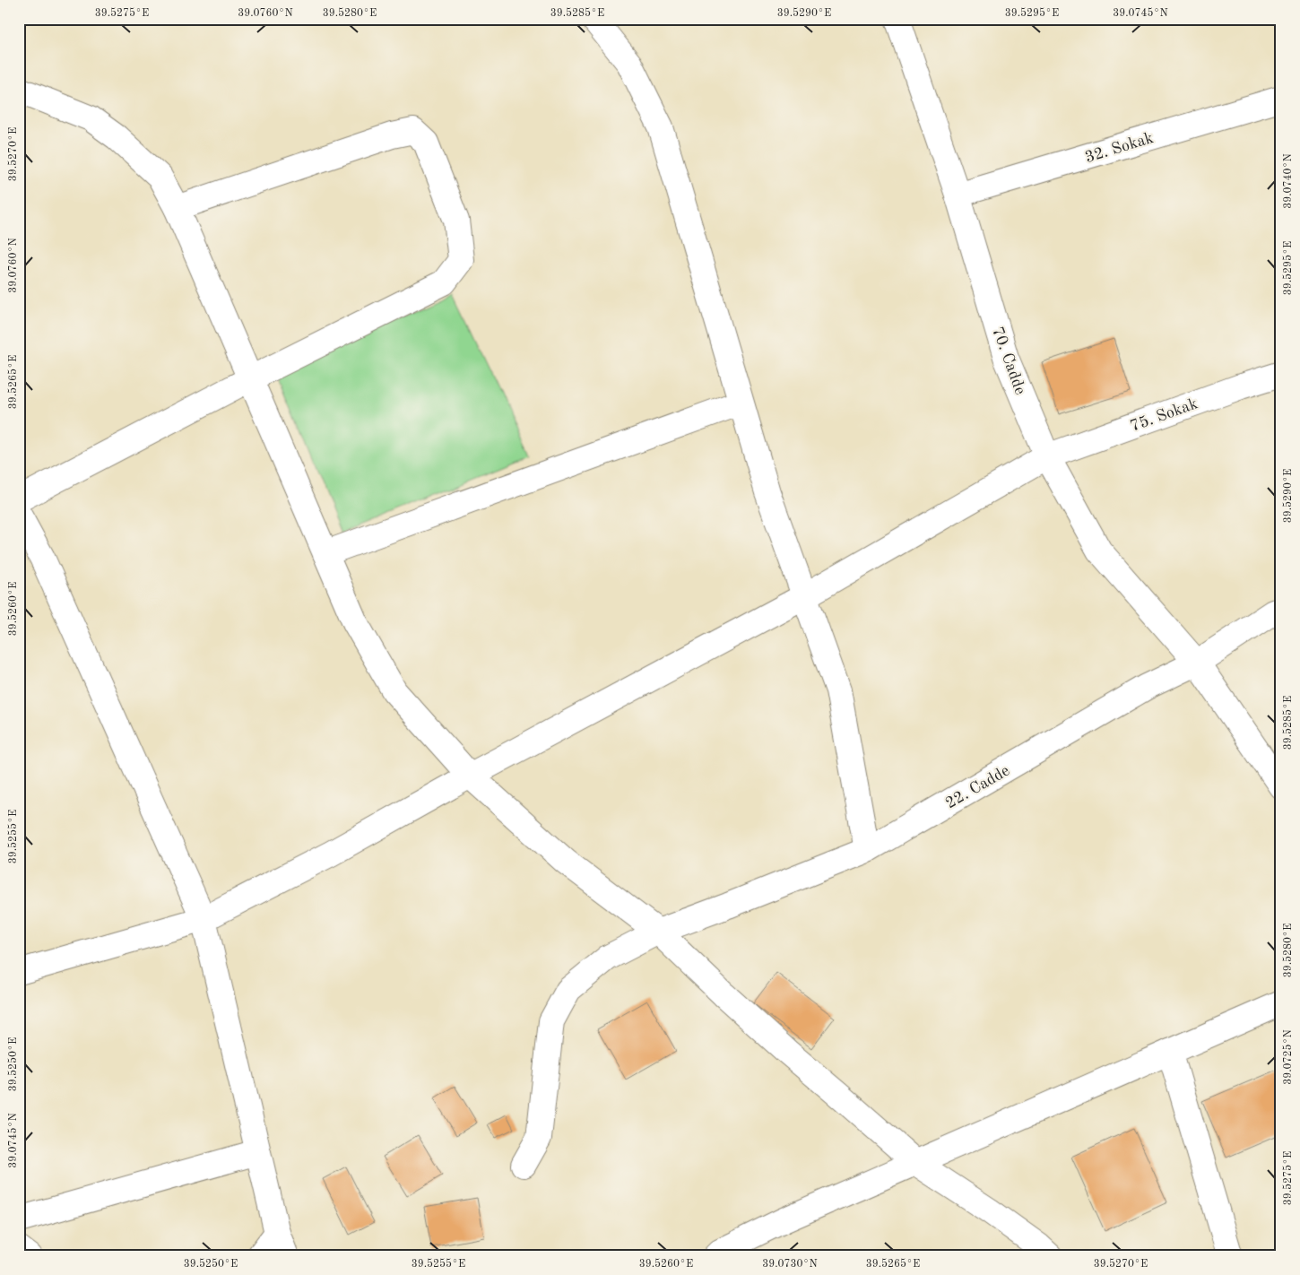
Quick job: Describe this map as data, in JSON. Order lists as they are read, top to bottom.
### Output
{
  "streets": {
    "street": [
      "32. Sokak",
      "70. Cadde",
      "75. Sokak",
      "22. Cadde"
    ]
  },
  "crossings": [
    ["32. Sokak", "70. Cadde"],
    ["70. Cadde", "75. Sokak"],
    ["70. Cadde", "22. Cadde"]
  ],
  "coordinates": [
    "39.5275°E",
    "39.0760°N",
    "39.5280°E",
    "39.5285°E",
    "39.5290°E",
    "39.5295°E",
    "39.0745°N",
    "39.5270°E",
    "39.0740°N",
    "39.5265°E",
    "39.5260°E",
    "39.5255°E",
    "39.0725°N",
    "39.5250°E",
    "39.0730°N"
  ]
}
